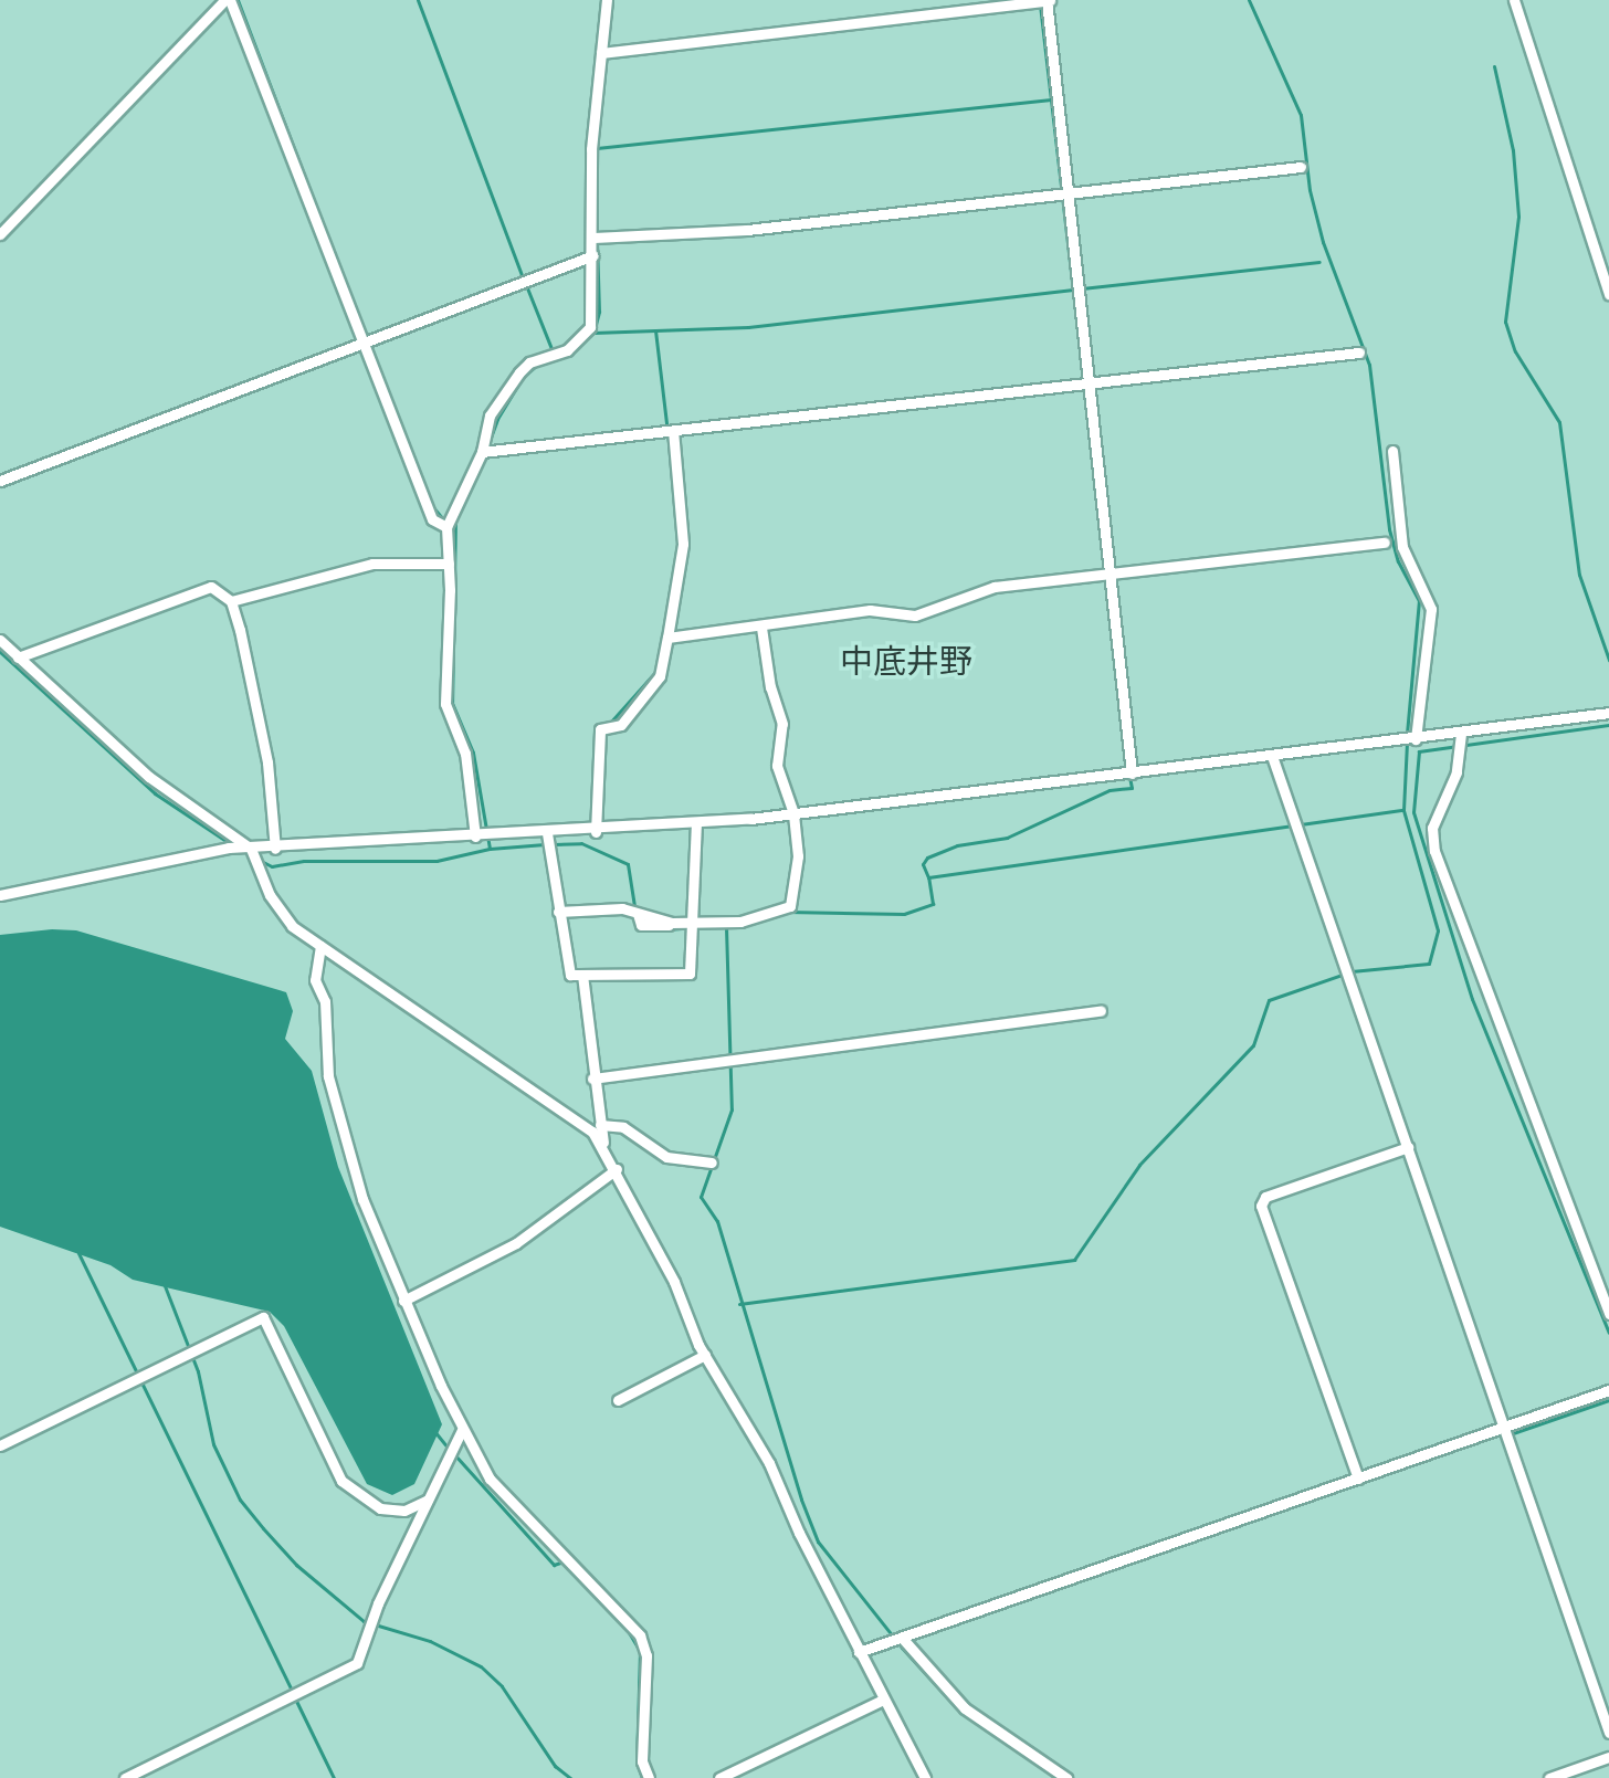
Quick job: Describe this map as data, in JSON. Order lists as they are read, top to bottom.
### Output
{
  "districts": ["中底井野"]
}
